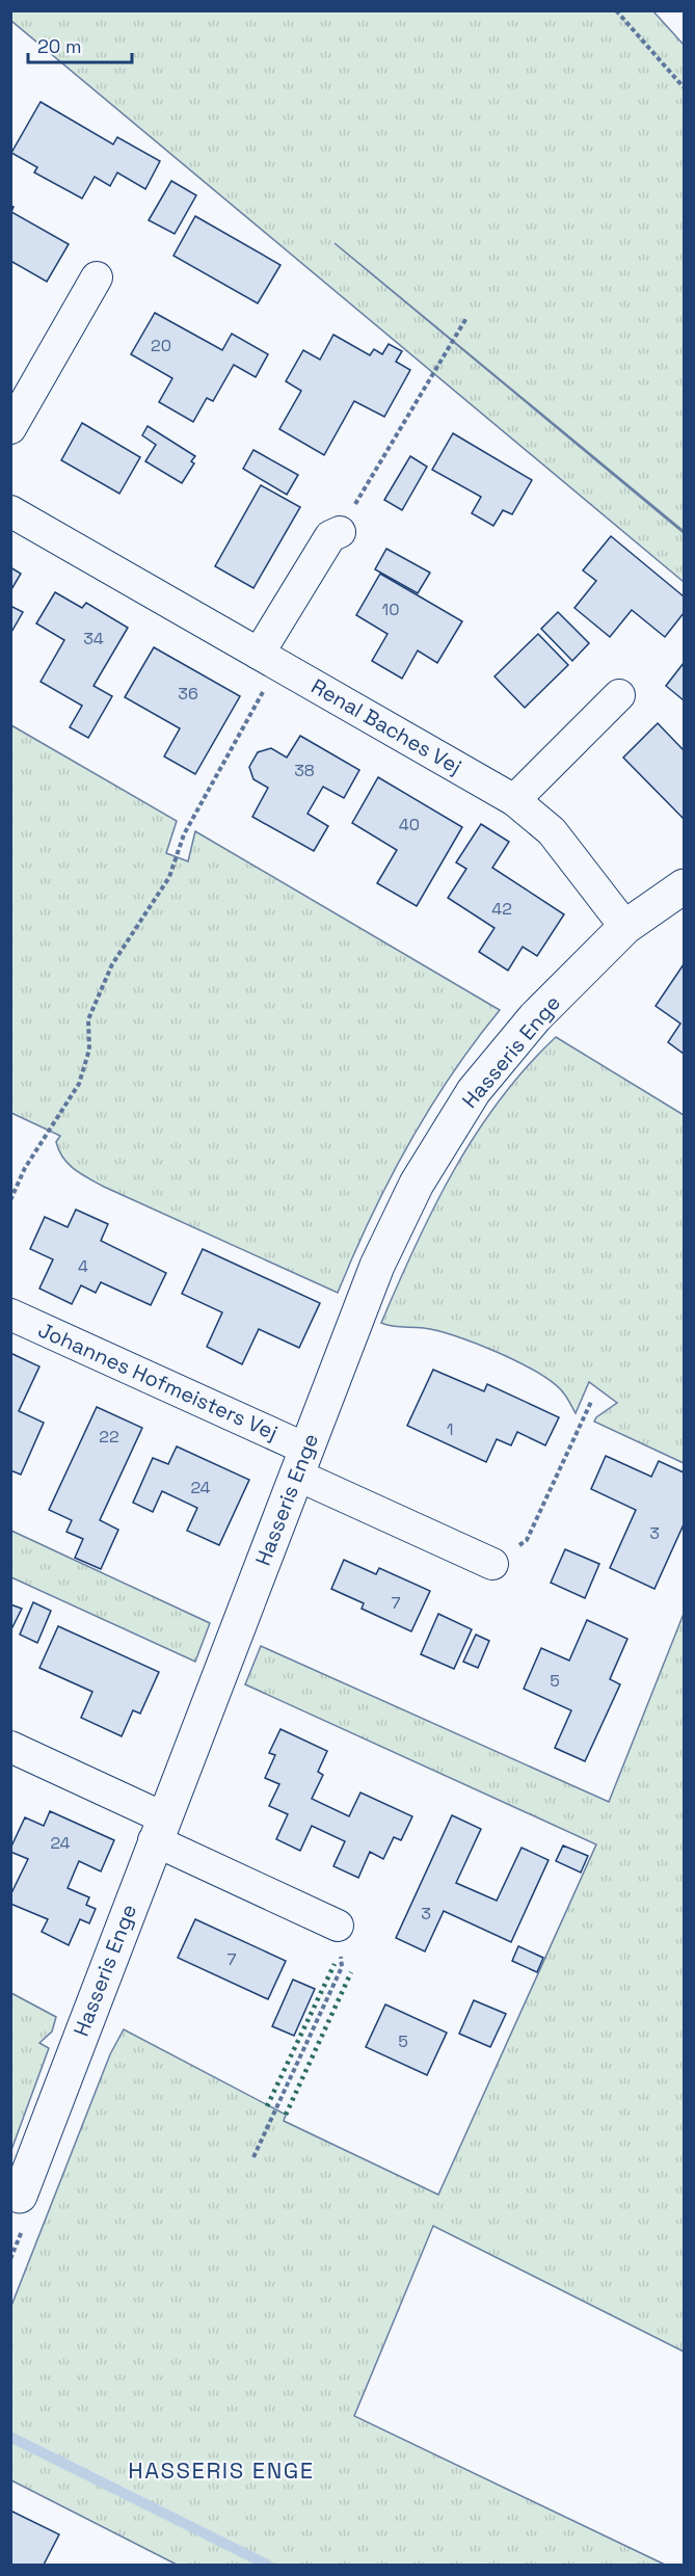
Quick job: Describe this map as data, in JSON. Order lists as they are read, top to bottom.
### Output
{
  "streets": {
    "street": ["Renal Baches Vej", "Hasseris Enge", "Johannes Hofmeisters Vej"]
  },
  "crossings": [
    ["Renal Baches Vej", "Hasseris Enge"],
    ["Hasseris Enge", "Johannes Hofmeisters Vej"]
  ],
  "districts": ["HASSERIS ENGE"],
  "house_numbers": [
    "20",
    "10",
    "34",
    "36",
    "38",
    "40",
    "42",
    "4",
    "1",
    "22",
    "24",
    "3",
    "7",
    "5",
    "24",
    "3",
    "7",
    "5"
  ],
  "scale_bar": "20 m"
}
